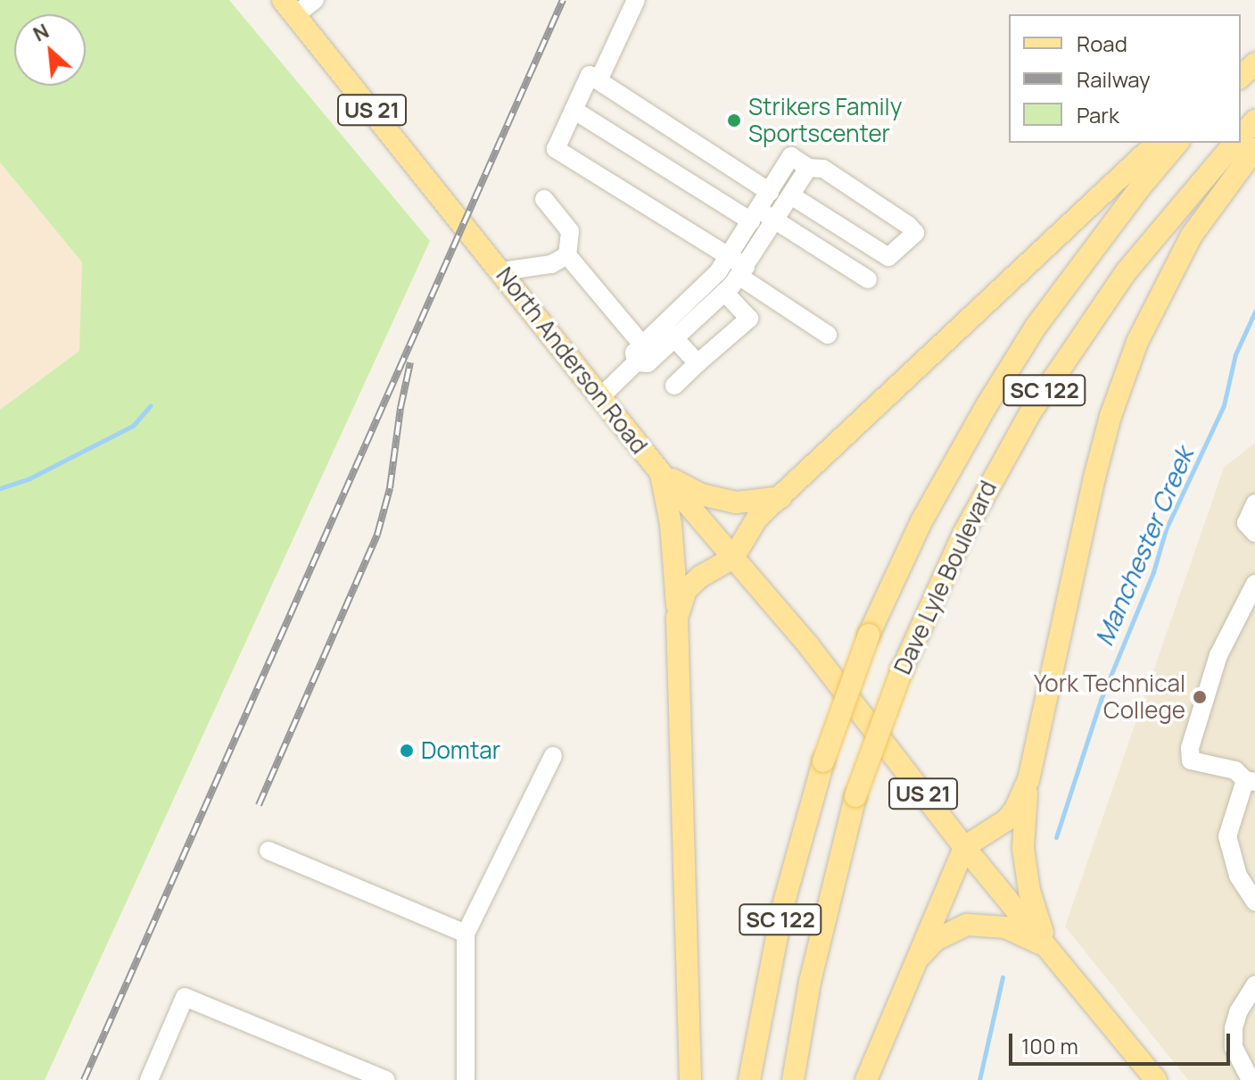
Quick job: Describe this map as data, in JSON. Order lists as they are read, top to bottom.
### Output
{
  "streets": {
    "main road": [
      "US 21",
      "North Anderson Road",
      "SC 122",
      "Dave Lyle Boulevard"
    ]
  },
  "crossings": [
    ["US 21", "North Anderson Road"]
  ],
  "water": ["Manchester Creek"],
  "places": ["Strikers Family Sportscenter", "York Technical College", "Domtar"],
  "legend": ["Road", "Railway", "Park"],
  "scale_bar": "100 m",
  "north": "top left"
}
